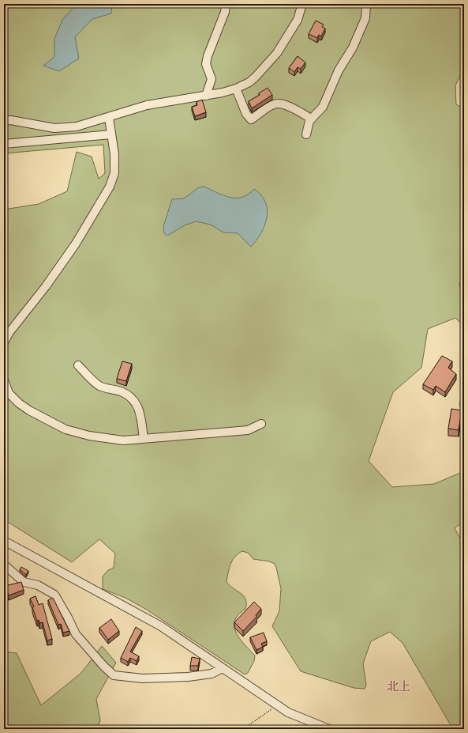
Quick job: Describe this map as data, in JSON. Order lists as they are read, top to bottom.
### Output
{
  "districts": ["北上"]
}
